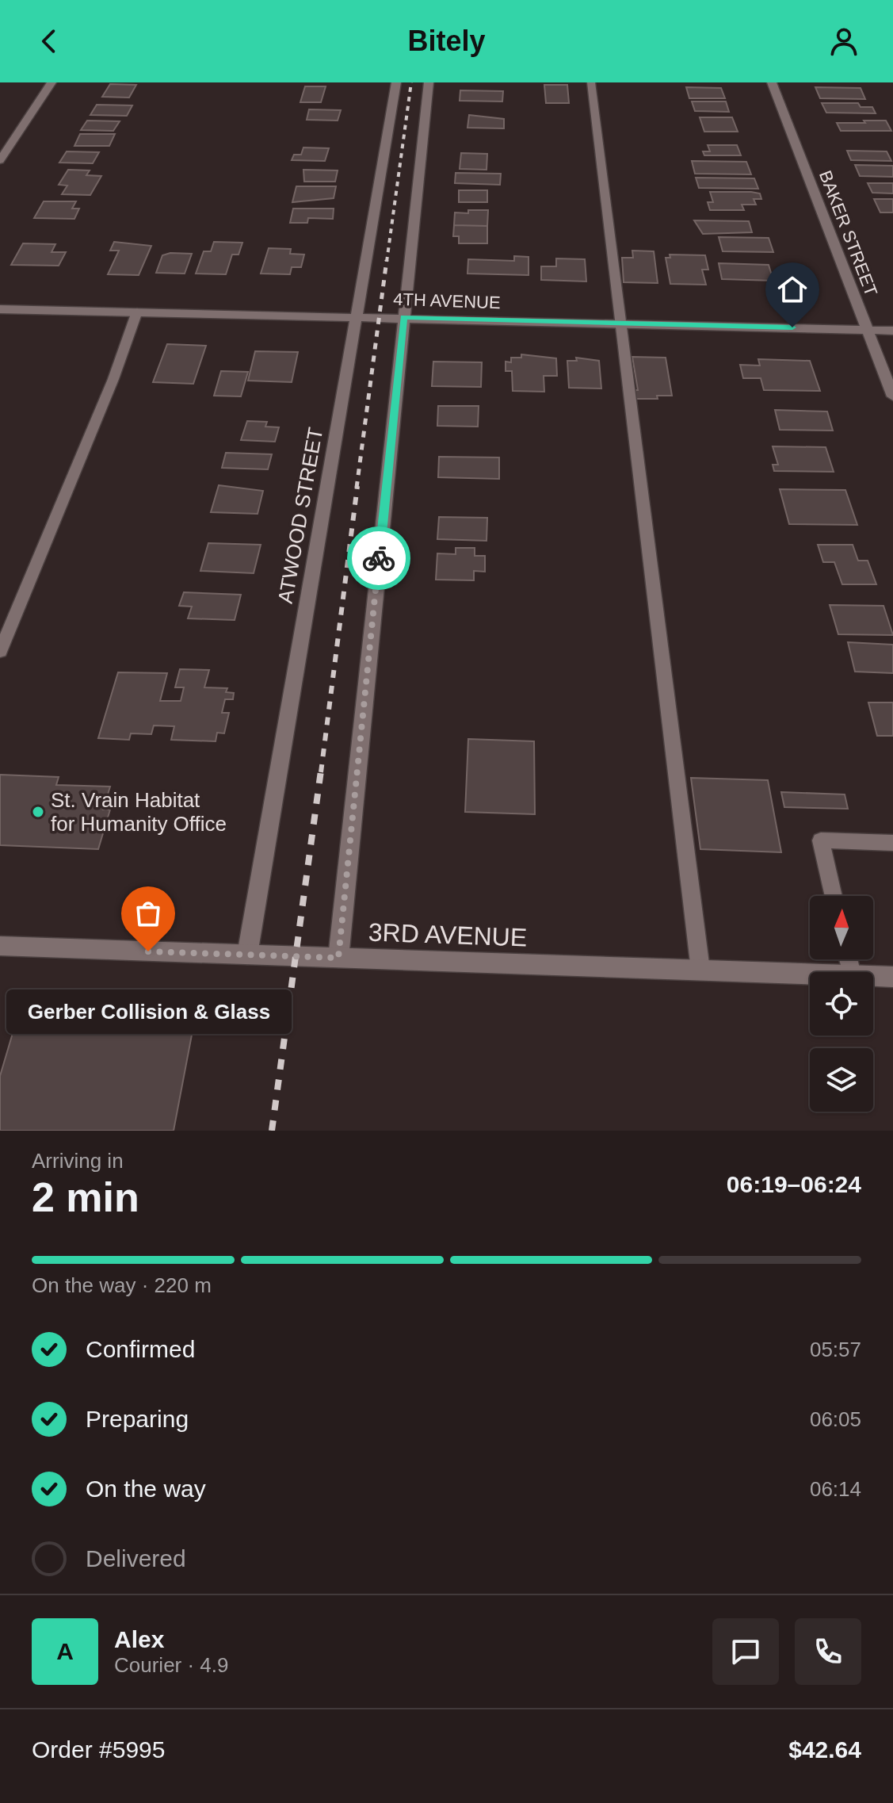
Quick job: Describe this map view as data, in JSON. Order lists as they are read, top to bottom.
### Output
{
  "streets": {
    "street": [
      "BAKER STREET",
      "4TH AVENUE",
      "ATWOOD STREET",
      "3RD AVENUE"
    ]
  },
  "crossings": [
    ["BAKER STREET", "4TH AVENUE"],
    ["4TH AVENUE", "ATWOOD STREET"],
    ["ATWOOD STREET", "3RD AVENUE"]
  ],
  "places": ["St. Vrain Habitat for Humanity Office", "Gerber Collision & Glass"],
  "north": "top",
  "page": {
    "header": "Bitely",
    "bubble": "Gerber Collision & Glass",
    "heading": ["2 min", "Arriving in", "06:19–06:24"],
    "panel": [
      "Alex",
      "Courier · 4.9",
      "Order #5995",
      "$42.64"
    ],
    "bar": "On the way · 220 m",
    "list": [
      ["Confirmed", "05:57"],
      ["Preparing", "06:05"],
      ["On the way", "06:14"],
      "Delivered"
    ],
    "round": "A"
  }
}
